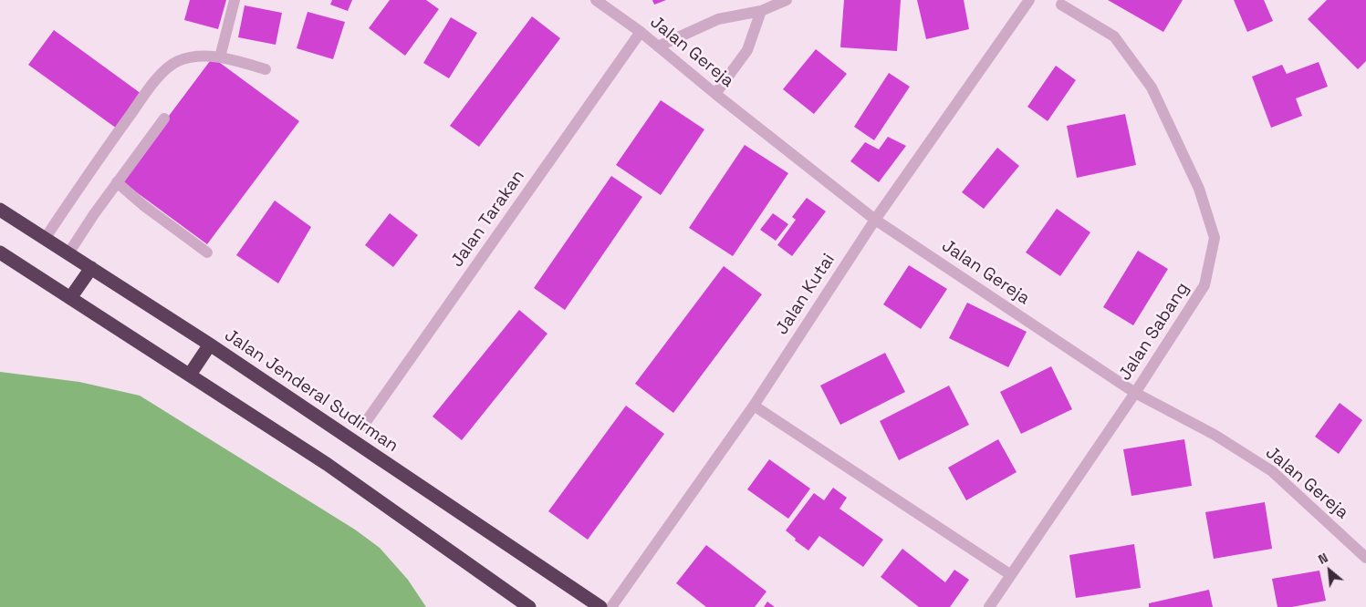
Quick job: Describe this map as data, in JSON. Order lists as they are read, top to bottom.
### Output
{
  "streets": {
    "highway": ["Jalan Jenderal Sudirman"],
    "street": [
      "Jalan Gereja",
      "Jalan Tarakan",
      "Jalan Kutai",
      "Jalan Sabang"
    ]
  },
  "crossings": [
    ["Jalan Gereja", "Jalan Tarakan"],
    ["Jalan Gereja", "Jalan Kutai"],
    ["Jalan Gereja", "Jalan Sabang"]
  ],
  "north": "top left"
}
